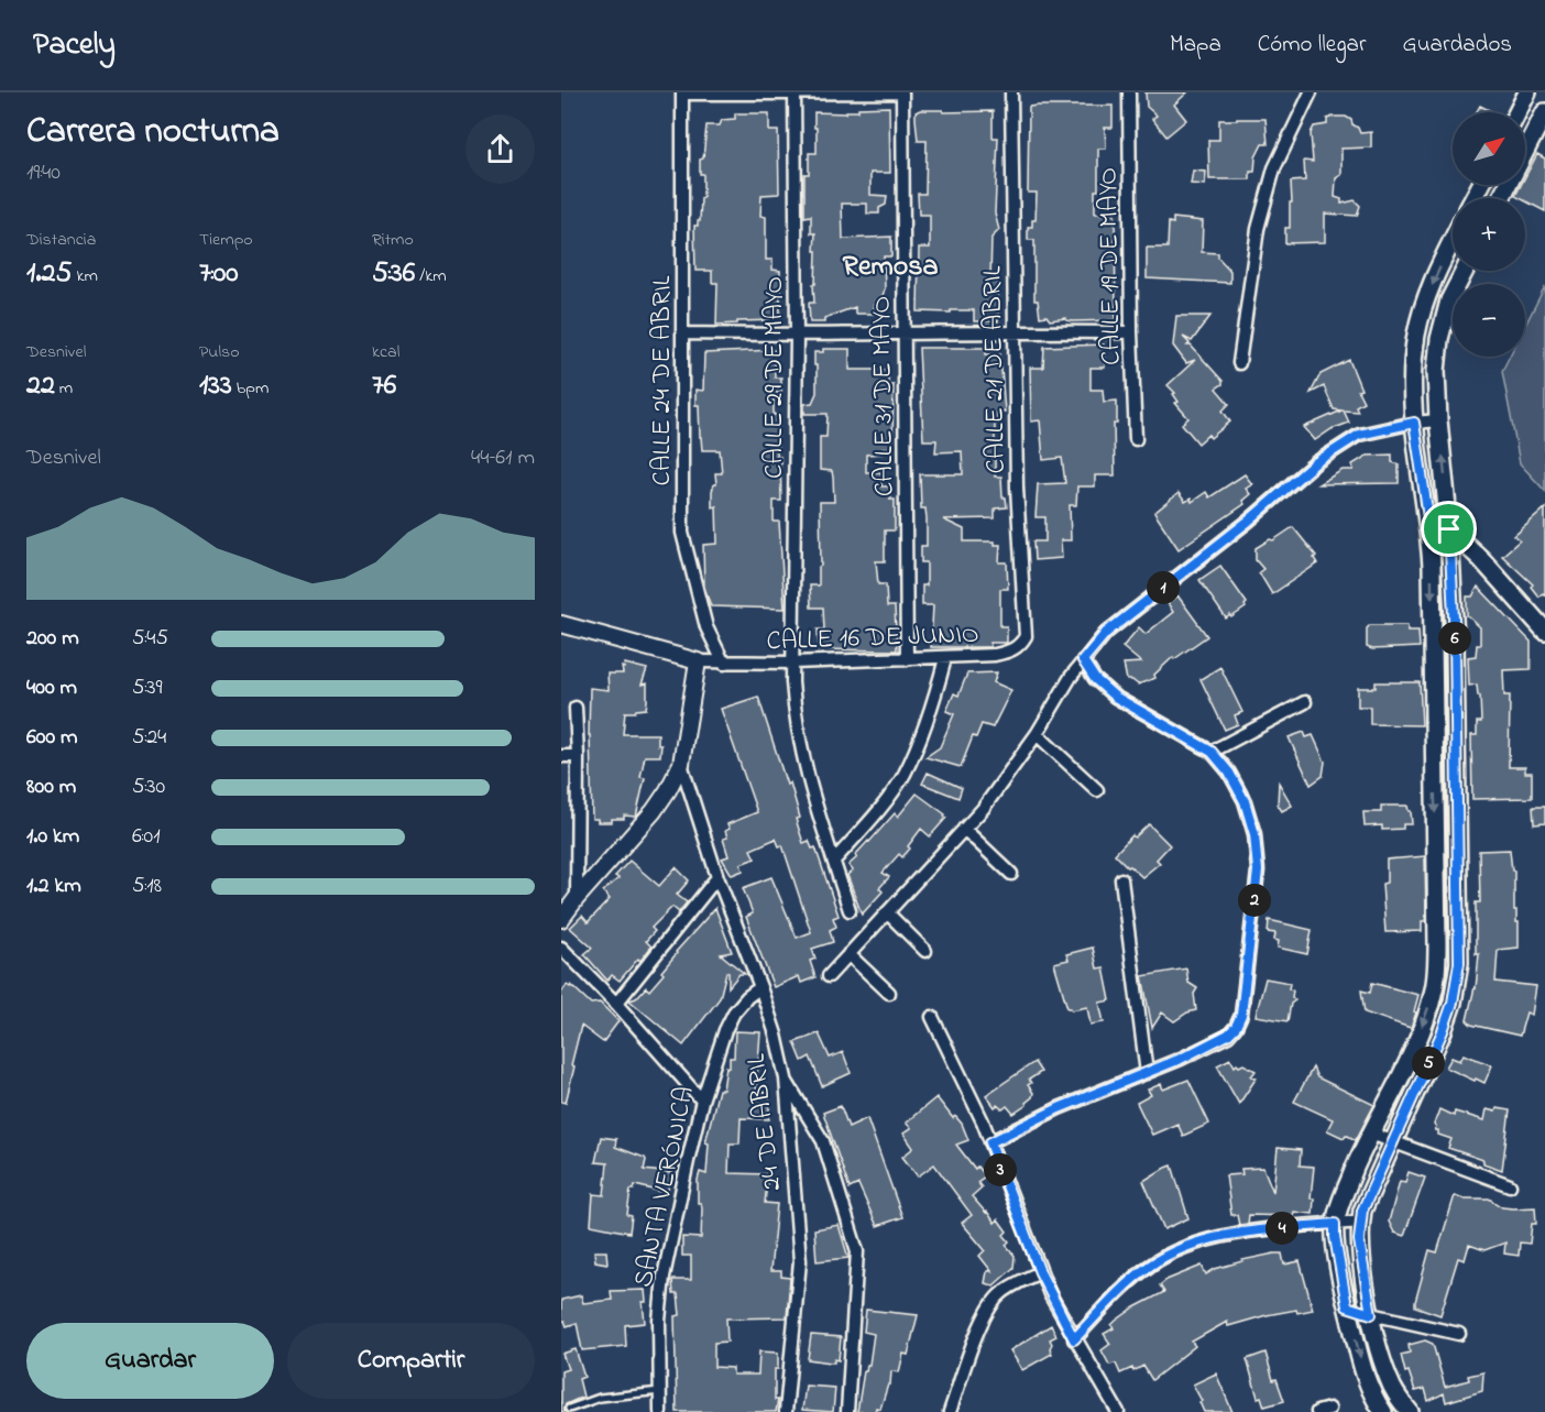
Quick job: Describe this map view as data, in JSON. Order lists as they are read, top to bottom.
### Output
{
  "streets": {
    "street": [
      "CALLE 19 DE MAYO",
      "CALLE 21 DE ABRIL",
      "CALLE 29 DE MAYO",
      "CALLE 24 DE ABRIL",
      "CALLE 31 DE MAYO",
      "CALLE 16 DE JUNIO",
      "24 DE ABRIL",
      "SANTA VERÓNICA"
    ]
  },
  "crossings": [
    ["CALLE 21 DE ABRIL", "CALLE 16 DE JUNIO"],
    ["CALLE 29 DE MAYO", "CALLE 16 DE JUNIO"],
    ["CALLE 24 DE ABRIL", "CALLE 16 DE JUNIO"],
    ["CALLE 31 DE MAYO", "CALLE 16 DE JUNIO"],
    ["24 DE ABRIL", "SANTA VERÓNICA"]
  ],
  "districts": ["Remosa"],
  "north": "top right",
  "page": {
    "header": "Pacely",
    "nav": ["Mapa", "Cómo llegar", "Guardados"],
    "heading": ["Carrera nocturna", "19:40"],
    "map_buttons": ["+", "−"],
    "stats": [
      ["Distancia", "1.25 km"],
      ["Tiempo", "7:00"],
      ["Ritmo", "5:36 /km"],
      ["Desnivel", "22 m"],
      ["Pulso", "133 bpm"],
      ["kcal", "76"]
    ],
    "chart": ["Desnivel", "44–61 m"],
    "pins": [
      "1",
      "6",
      "2",
      "5",
      "3",
      "4"
    ],
    "list": [
      {
        "name": "200 m",
        "note": "5:45"
      },
      {
        "name": "400 m",
        "note": "5:39"
      },
      {
        "name": "600 m",
        "note": "5:24"
      },
      {
        "name": "800 m",
        "note": "5:30"
      },
      {
        "name": "1.0 km",
        "note": "6:01"
      },
      {
        "name": "1.2 km",
        "note": "5:18"
      }
    ],
    "buttons": ["Guardar", "Compartir"]
  }
}
